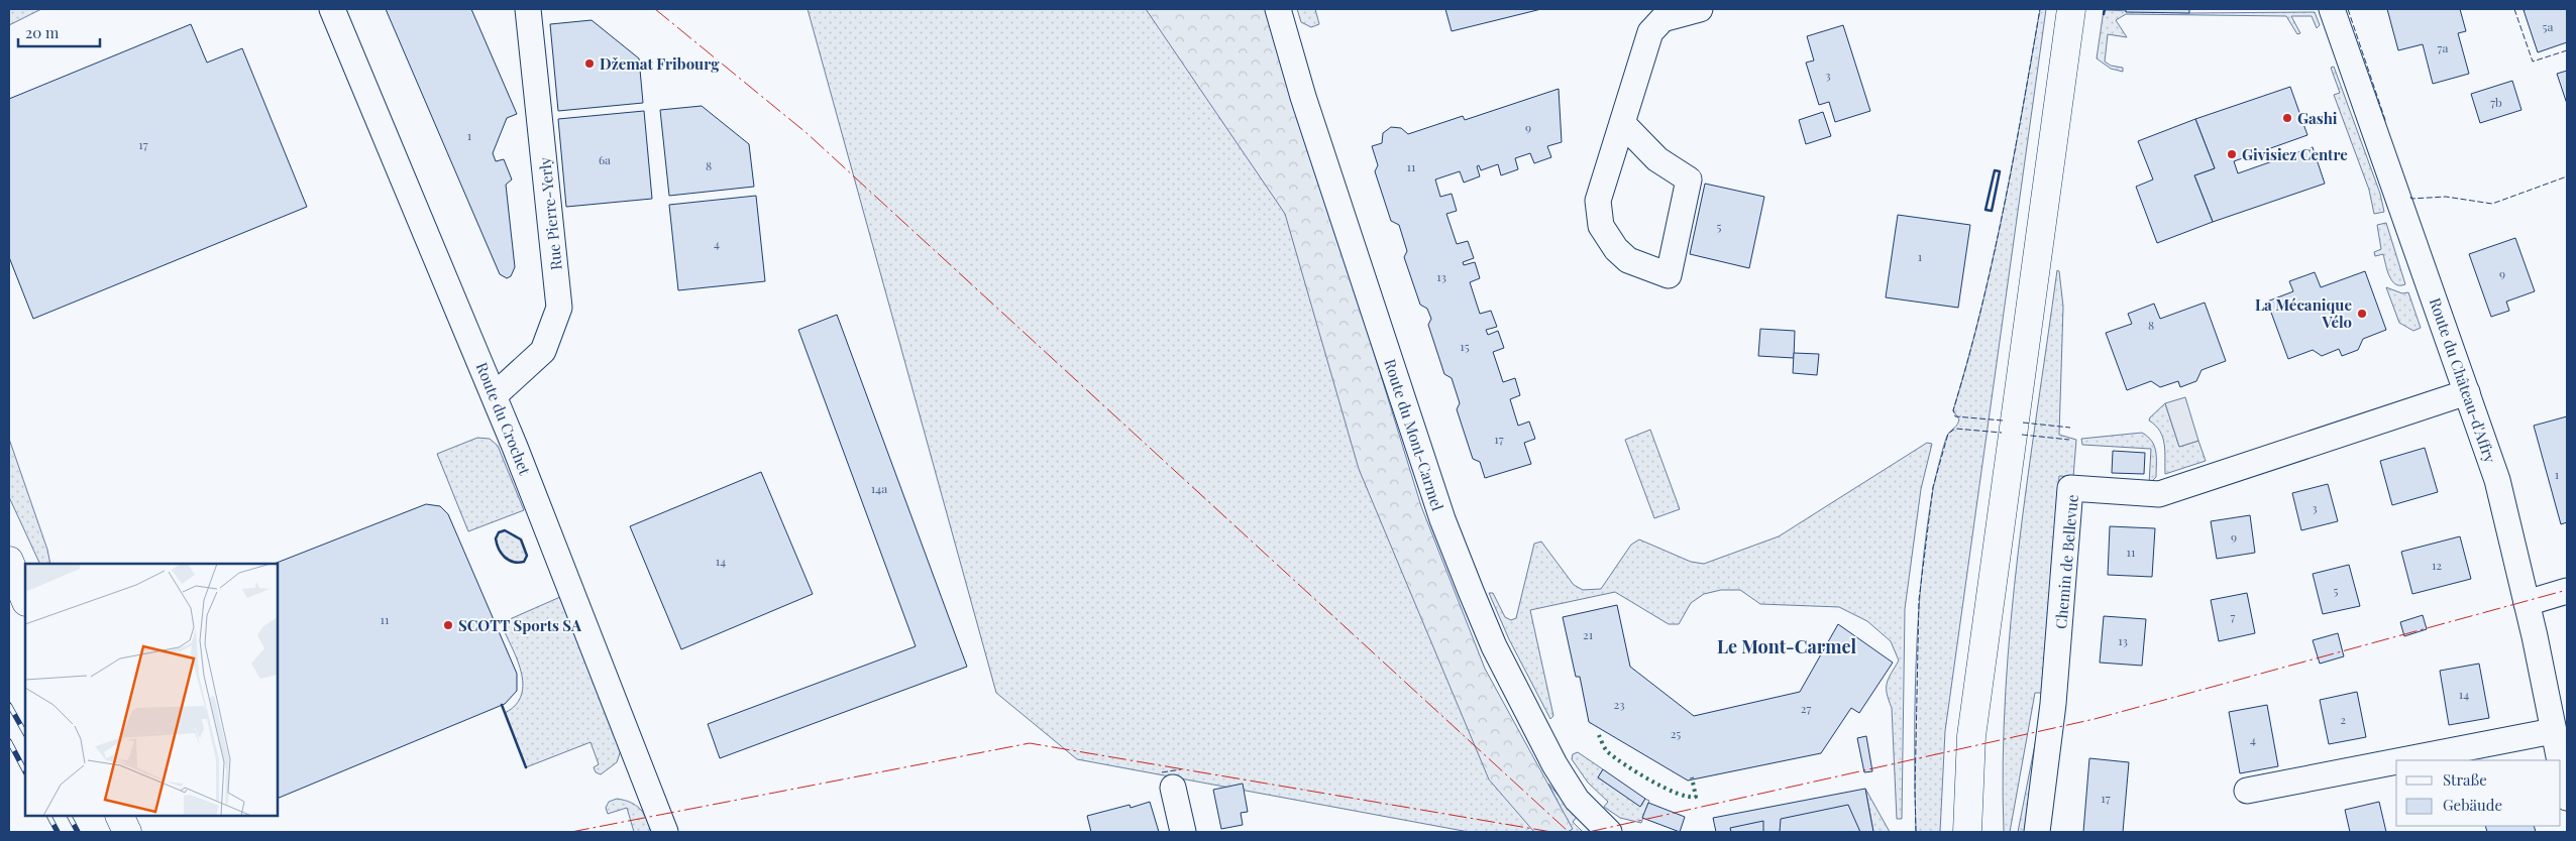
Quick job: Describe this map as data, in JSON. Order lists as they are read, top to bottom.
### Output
{
  "streets": {
    "street": [
      "Rue Pierre-Yerly",
      "Route du Château-d'Affry",
      "Route du Crochet",
      "Route du Mont-Carmel",
      "Chemin de Bellevue"
    ]
  },
  "crossings": [
    ["Rue Pierre-Yerly", "Route du Crochet"],
    ["Route du Château-d'Affry", "Chemin de Bellevue"]
  ],
  "districts": ["Le Mont-Carmel"],
  "places": [
    "Džemat Fribourg",
    "Gashi",
    "Givisiez Centre",
    "La Mécanique Vélo",
    "SCOTT Sports SA"
  ],
  "house_numbers": [
    "5a",
    "7a",
    "3",
    "7b",
    "9",
    "1",
    "17",
    "6a",
    "8",
    "11",
    "5",
    "4",
    "1",
    "9",
    "13",
    "8",
    "15",
    "17",
    "1",
    "14a",
    "3",
    "9",
    "11",
    "14",
    "12",
    "5",
    "7",
    "11",
    "21",
    "13",
    "14",
    "23",
    "27",
    "2",
    "25",
    "4",
    "17"
  ],
  "legend": ["Straße", "Gebäude"],
  "scale_bar": "20 m"
}
